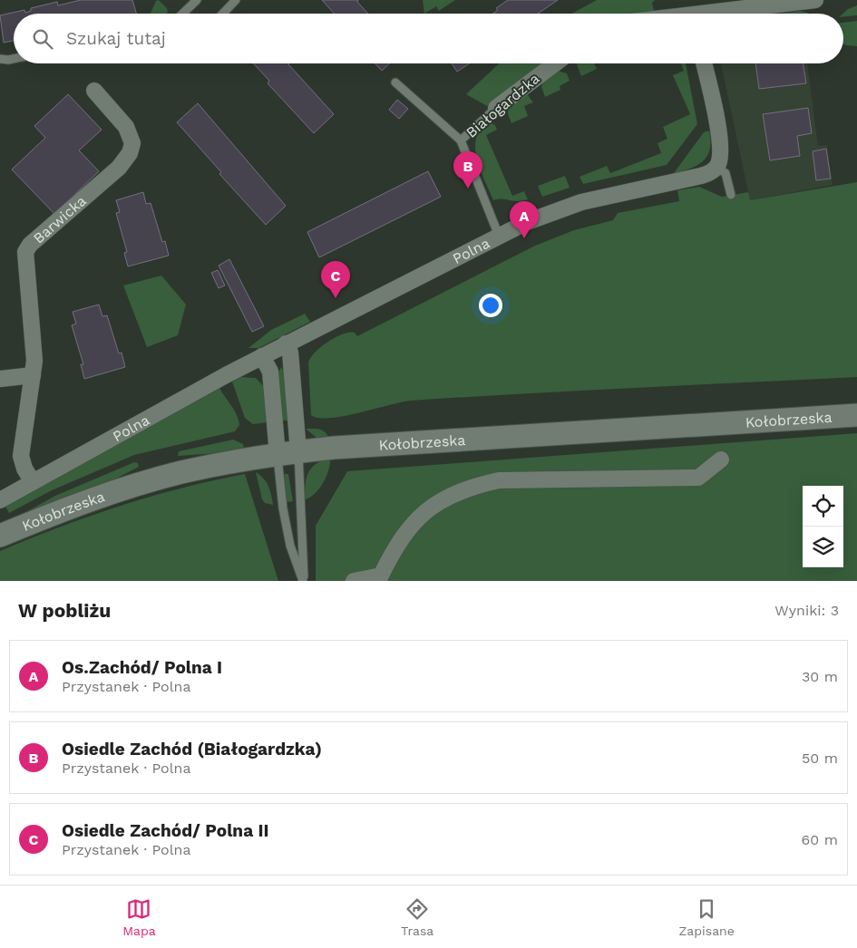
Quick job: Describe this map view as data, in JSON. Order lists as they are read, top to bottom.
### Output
{
  "streets": {
    "main road": ["Kołobrzeska"],
    "street": ["Białogardzka", "Barwicka", "Polna"]
  },
  "crossings": [
    ["Białogardzka", "Polna"],
    ["Barwicka", "Polna"]
  ],
  "page": {
    "search": "Szukaj tutaj",
    "pins": ["B", "A", "C"],
    "heading": ["W pobliżu", "Wyniki: 3"],
    "list": [
      {
        "mark": "A",
        "name": "Os.Zachód/ Polna I",
        "note": "Przystanek · Polna",
        "value": "30 m"
      },
      {
        "mark": "B",
        "name": "Osiedle Zachód (Białogardzka)",
        "note": "Przystanek · Polna",
        "value": "50 m"
      },
      {
        "mark": "C",
        "name": "Osiedle Zachód/ Polna II",
        "note": "Przystanek · Polna",
        "value": "60 m"
      }
    ],
    "nav": ["Mapa", "Trasa", "Zapisane"]
  }
}
